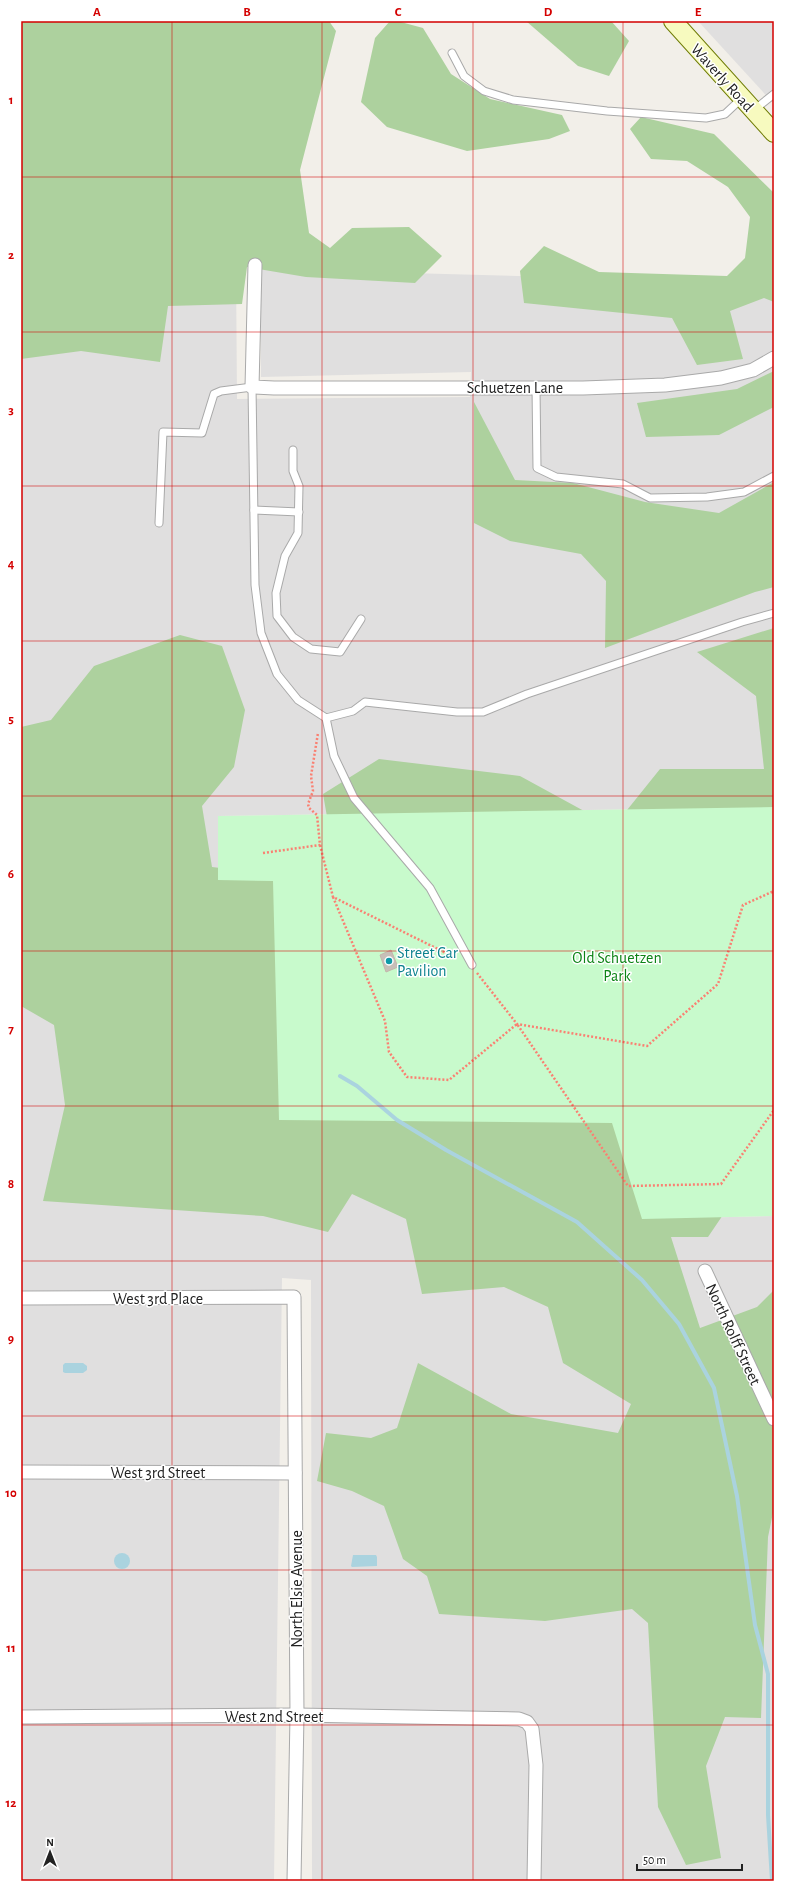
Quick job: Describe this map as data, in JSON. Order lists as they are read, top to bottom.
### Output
{
  "streets": {
    "street": [
      "Waverly Road",
      "Schuetzen Lane",
      "West 3rd Place",
      "North Rolff Street",
      "West 3rd Street",
      "North Elsie Avenue",
      "West 2nd Street"
    ]
  },
  "crossings": [
    ["West 3rd Place", "North Elsie Avenue"],
    ["West 3rd Street", "North Elsie Avenue"],
    ["North Elsie Avenue", "West 2nd Street"]
  ],
  "parks": ["Old Schuetzen Park"],
  "places": ["Street Car Pavilion"],
  "scale_bar": "50 m",
  "north": "top",
  "grid": {
    "columns": [
      "A",
      "B",
      "C",
      "D",
      "E"
    ],
    "rows": [
      "1",
      "2",
      "3",
      "4",
      "5",
      "6",
      "7",
      "8",
      "9",
      "10",
      "11",
      "12"
    ]
  }
}
